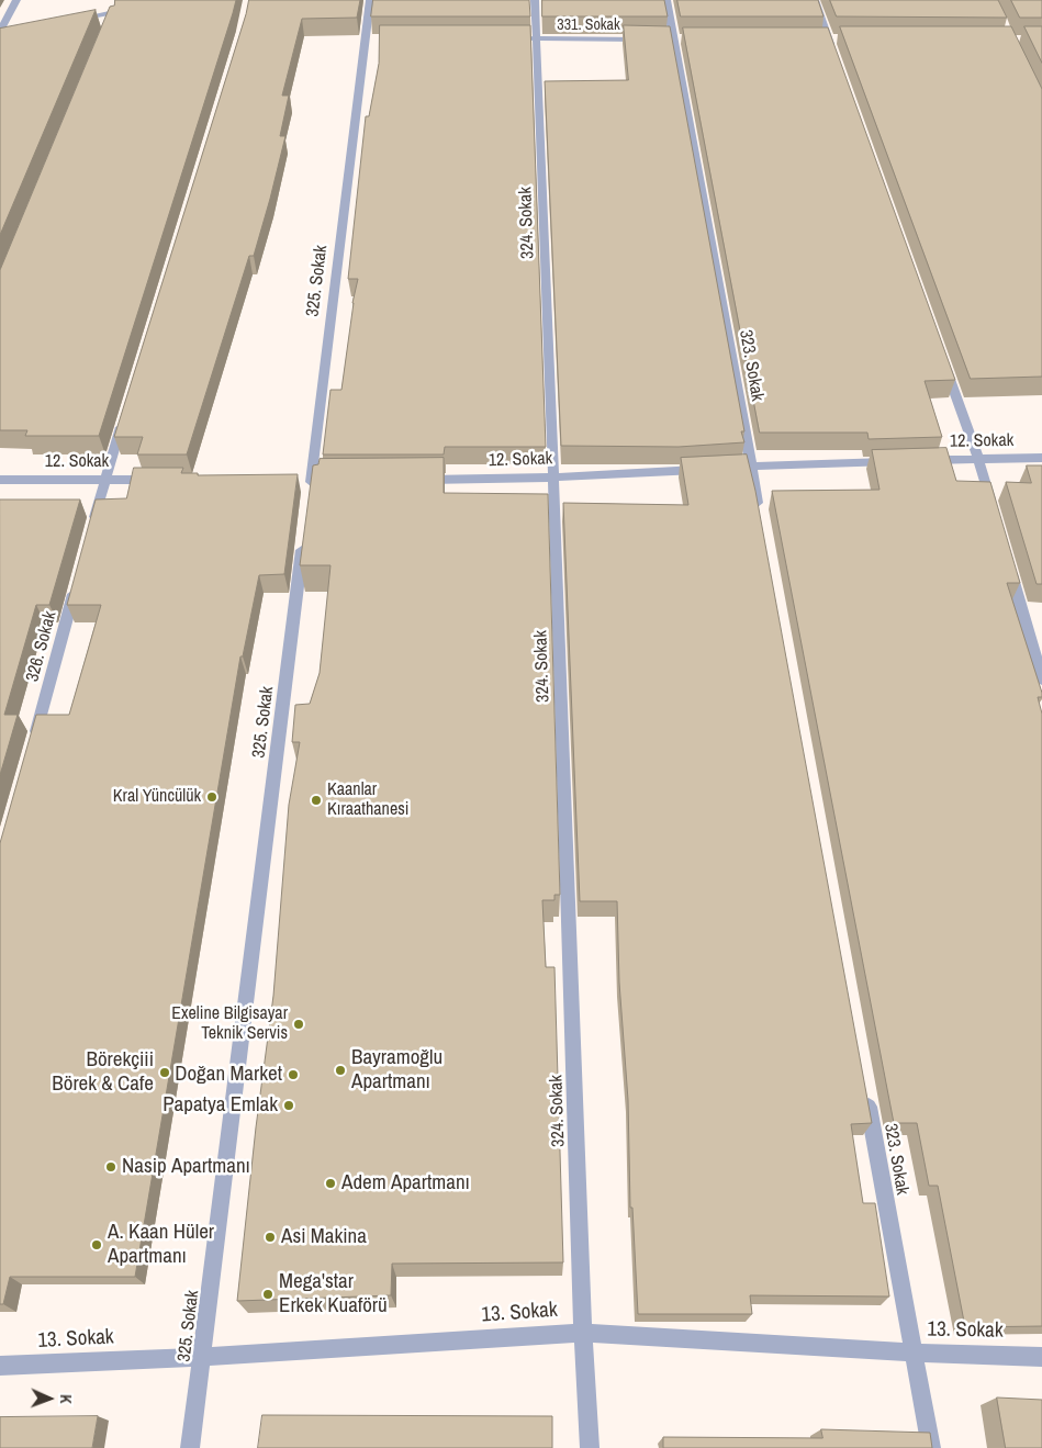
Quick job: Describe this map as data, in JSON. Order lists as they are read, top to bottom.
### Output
{
  "streets": {
    "street": [
      "331. Sokak",
      "324. Sokak",
      "325. Sokak",
      "323. Sokak",
      "12. Sokak",
      "326. Sokak",
      "13. Sokak"
    ]
  },
  "crossings": [
    ["331. Sokak", "324. Sokak"],
    ["324. Sokak", "12. Sokak"],
    ["324. Sokak", "13. Sokak"],
    ["325. Sokak", "13. Sokak"],
    ["323. Sokak", "13. Sokak"]
  ],
  "places": [
    "Kral Yüncülük",
    "Kaanlar Kıraathanesi",
    "Exeline Bilgisayar Teknik Servis",
    "Bayramoğlu Apartmanı",
    "Börekçiii Börek & Cafe",
    "Doğan Market",
    "Papatya Emlak",
    "Nasip Apartmanı",
    "Adem Apartmanı",
    "Asi Makina",
    "A. Kaan Hüler Apartmanı",
    "Mega'star Erkek Kuaförü"
  ],
  "north": "right"
}
